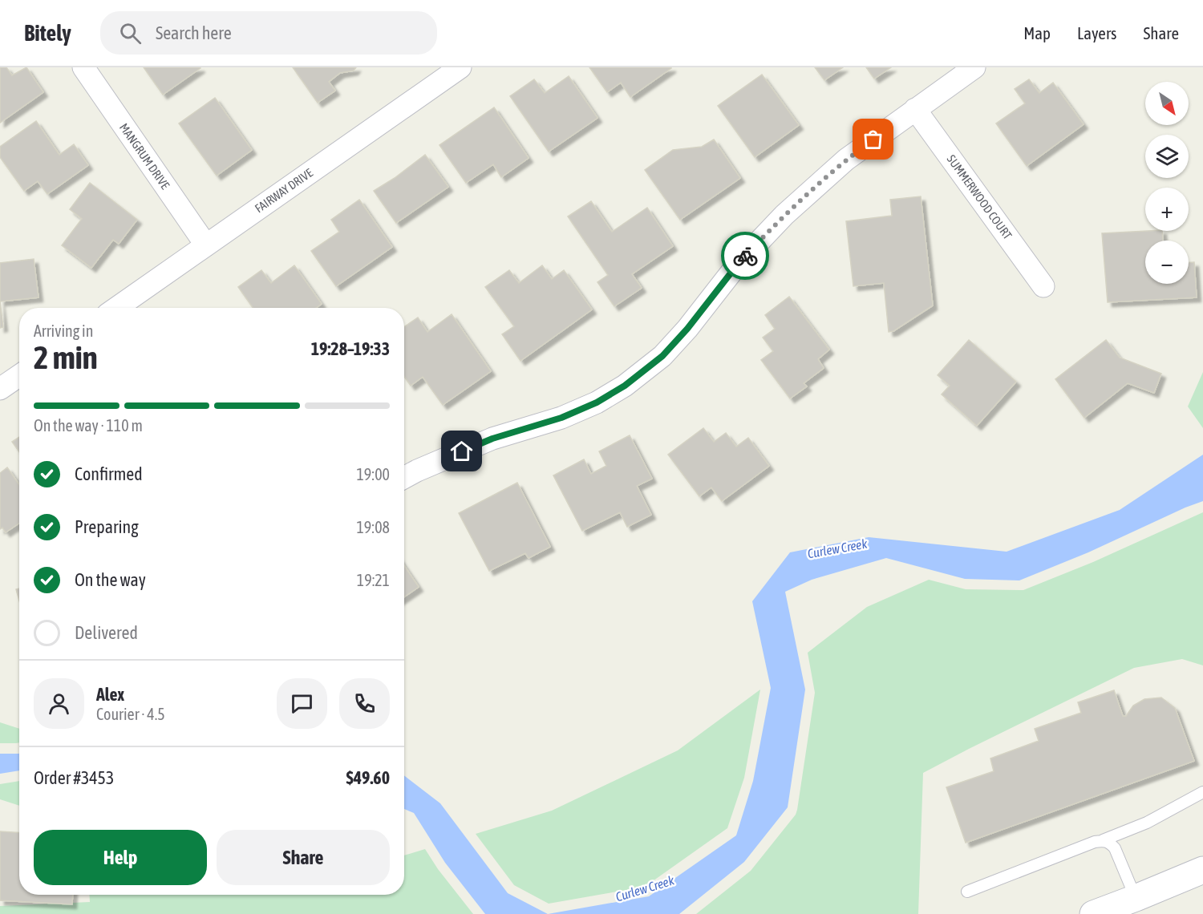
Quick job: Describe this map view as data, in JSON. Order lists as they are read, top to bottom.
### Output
{
  "streets": {
    "street": ["MANGRUM DRIVE", "FAIRWAY DRIVE", "SUMMERWOOD COURT"]
  },
  "crossings": [
    ["MANGRUM DRIVE", "FAIRWAY DRIVE"]
  ],
  "water": ["Curlew Creek"],
  "north": "bottom right",
  "page": {
    "header": "Bitely",
    "search": "Search here",
    "nav": ["Map", "Layers", "Share"],
    "map_buttons": ["+", "−"],
    "heading": ["2 min", "Arriving in", "19:28–19:33"],
    "panel": [
      "Alex",
      "Courier · 4.5",
      "Order #3453",
      "$49.60"
    ],
    "bar": "On the way · 110 m",
    "list": [
      ["Confirmed", "19:00"],
      ["Preparing", "19:08"],
      ["On the way", "19:21"],
      "Delivered"
    ],
    "buttons": ["Help", "Share"]
  }
}
